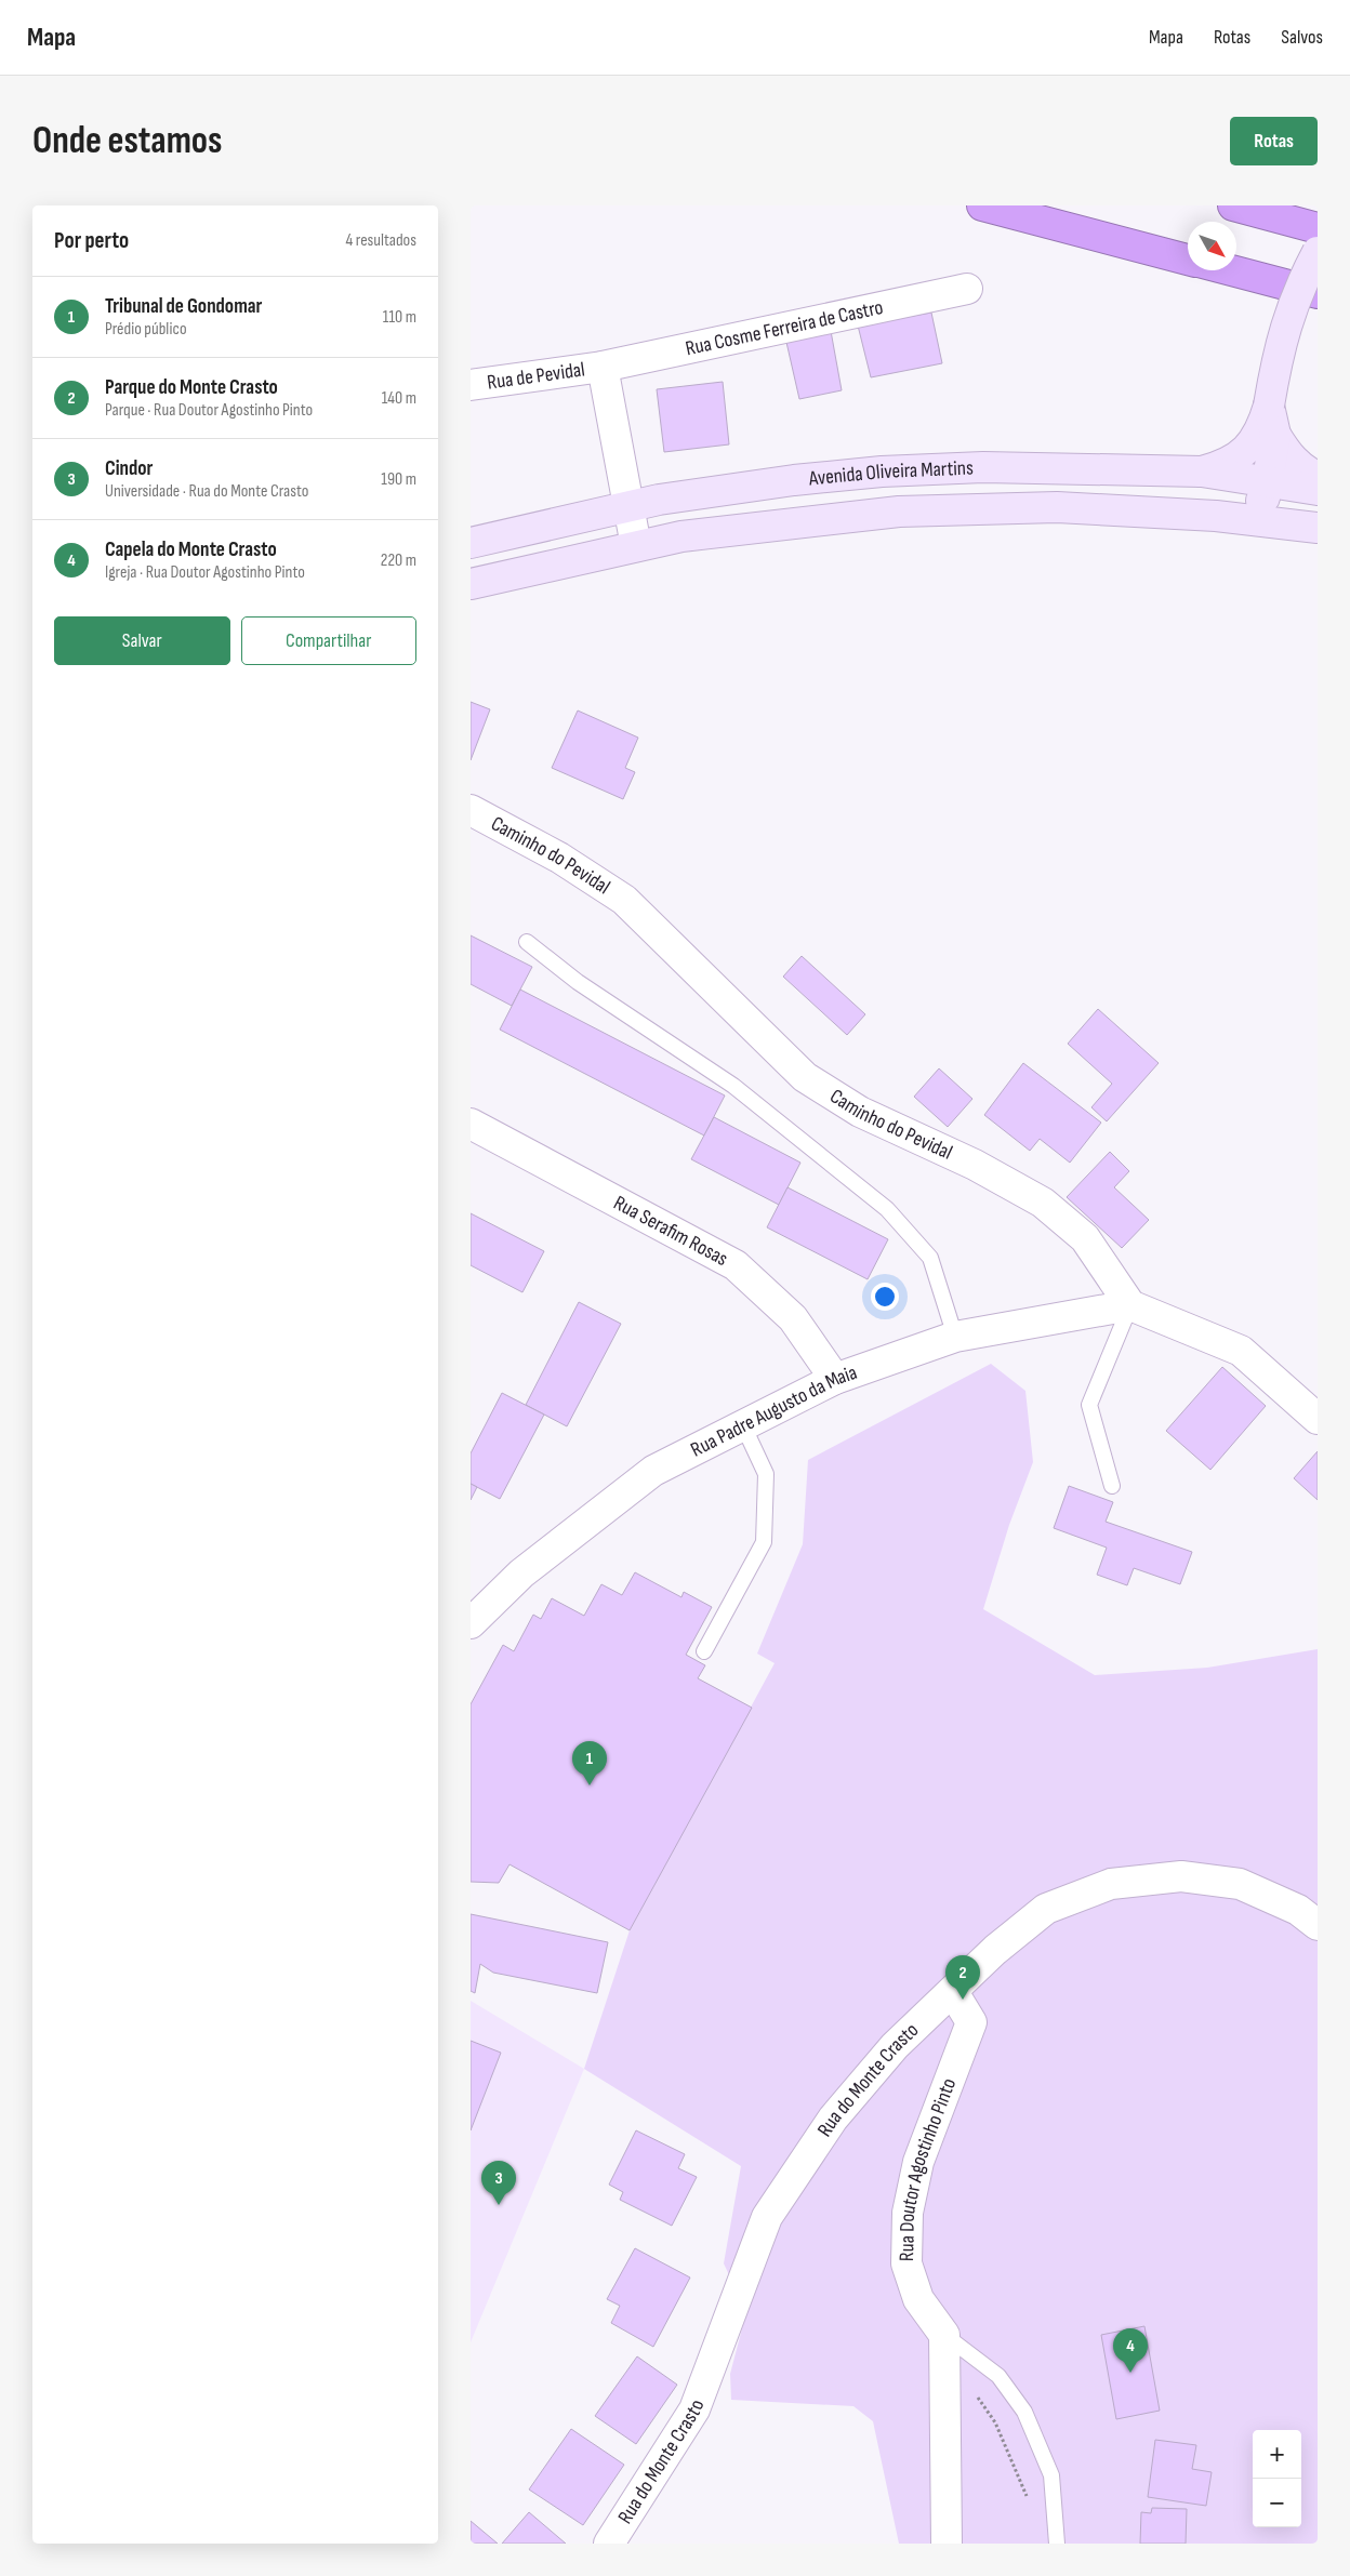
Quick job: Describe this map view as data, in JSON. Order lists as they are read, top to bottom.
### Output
{
  "streets": {
    "main road": ["Avenida Oliveira Martins"],
    "street": [
      "Rua Cosme Ferreira de Castro",
      "Rua de Pevidal",
      "Caminho do Pevidal",
      "Rua Serafim Rosas",
      "Rua Padre Augusto da Maia",
      "Rua do Monte Crasto",
      "Rua Doutor Agostinho Pinto"
    ]
  },
  "crossings": [
    ["Rua Cosme Ferreira de Castro", "Rua de Pevidal"],
    ["Caminho do Pevidal", "Rua Padre Augusto da Maia"],
    ["Rua Serafim Rosas", "Rua Padre Augusto da Maia"],
    ["Rua do Monte Crasto", "Rua Doutor Agostinho Pinto"]
  ],
  "north": "bottom right",
  "page": {
    "header": "Mapa",
    "nav": ["Mapa", "Rotas", "Salvos"],
    "buttons": [
      "Rotas",
      ["Salvar", "Compartilhar"]
    ],
    "title": "Onde estamos",
    "heading": ["Por perto", "4 resultados"],
    "list": [
      {
        "mark": "1",
        "name": "Tribunal de Gondomar",
        "note": "Prédio público",
        "value": "110 m"
      },
      {
        "mark": "2",
        "name": "Parque do Monte Crasto",
        "note": "Parque · Rua Doutor Agostinho Pinto",
        "value": "140 m"
      },
      {
        "mark": "3",
        "name": "Cindor",
        "note": "Universidade · Rua do Monte Crasto",
        "value": "190 m"
      },
      {
        "mark": "4",
        "name": "Capela do Monte Crasto",
        "note": "Igreja · Rua Doutor Agostinho Pinto",
        "value": "220 m"
      }
    ],
    "pins": [
      "1",
      "2",
      "3",
      "4"
    ],
    "map_buttons": ["+", "−"]
  }
}
